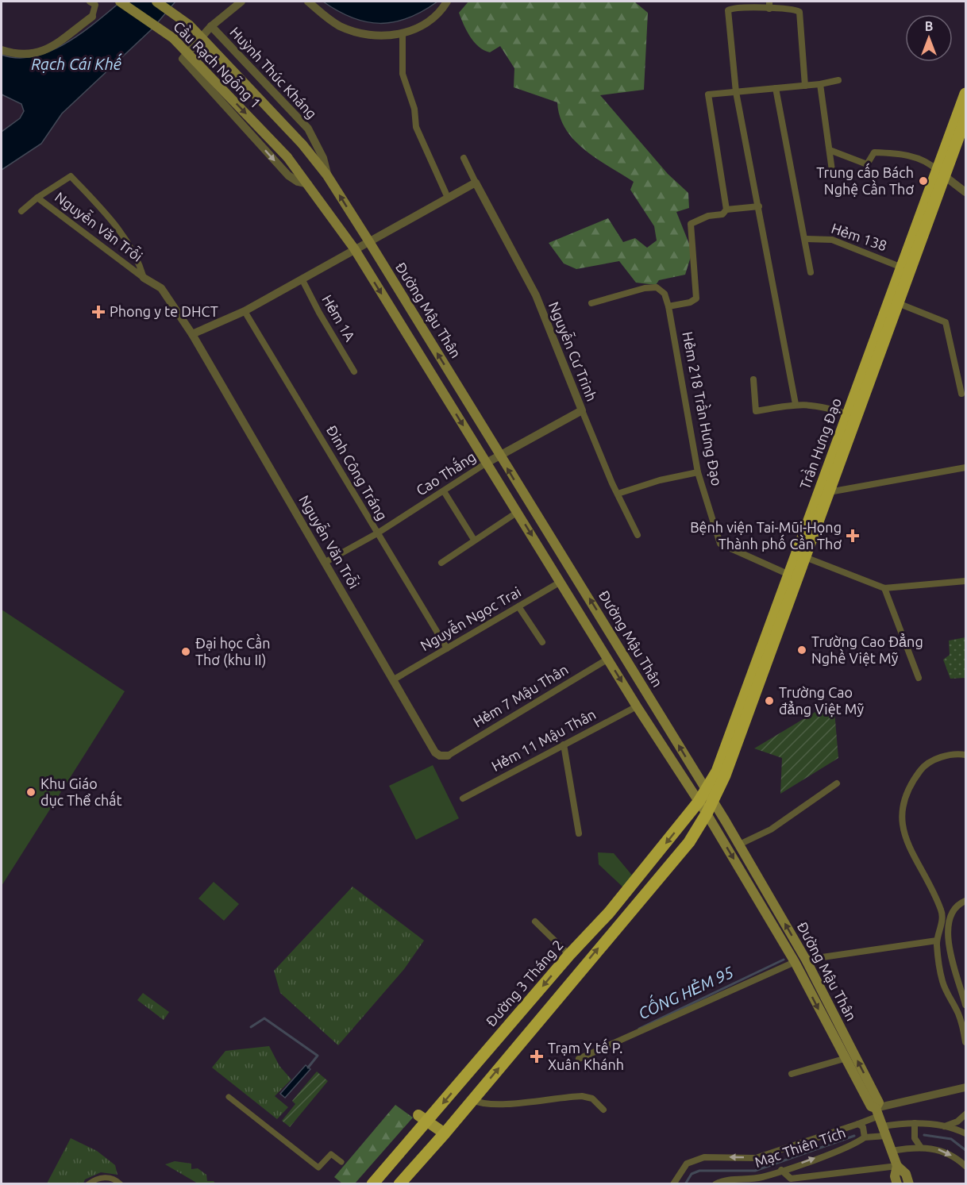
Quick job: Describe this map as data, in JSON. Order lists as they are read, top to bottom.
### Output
{
  "streets": {
    "highway": ["Trần Hưng Đạo", "Đường 3 Tháng 2"],
    "main road": ["Cầu Rạch Ngỗng 1", "Đường Mậu Thân"],
    "street": [
      "Huỳnh Thúc Kháng",
      "Nguyễn Văn Trỗi",
      "Hẻm 138",
      "Hẻm 1A",
      "Nguyễn Cư Trinh",
      "Hẻm 218 Trần Hưng Đạo",
      "Đinh Công Tráng",
      "Cao Thắng",
      "Nguyễn Ngọc Trai",
      "Hẻm 7 Mậu Thân",
      "Hẻm 11 Mậu Thân",
      "Mạc Thiên Tích"
    ]
  },
  "crossings": [
    ["Cầu Rạch Ngỗng 1", "Đường Mậu Thân"],
    ["Huỳnh Thúc Kháng", "Đường Mậu Thân"],
    ["Nguyễn Văn Trỗi", "Cao Thắng"],
    ["Nguyễn Văn Trỗi", "Nguyễn Ngọc Trai"],
    ["Nguyễn Văn Trỗi", "Hẻm 7 Mậu Thân"],
    ["Hẻm 138", "Trần Hưng Đạo"],
    ["Đường Mậu Thân", "Trần Hưng Đạo"],
    ["Đường Mậu Thân", "Cao Thắng"],
    ["Đường Mậu Thân", "Nguyễn Ngọc Trai"],
    ["Đường Mậu Thân", "Hẻm 7 Mậu Thân"],
    ["Đường Mậu Thân", "Hẻm 11 Mậu Thân"],
    ["Đường Mậu Thân", "Đường 3 Tháng 2"],
    ["Đường Mậu Thân", "Mạc Thiên Tích"],
    ["Nguyễn Cư Trinh", "Cao Thắng"],
    ["Hẻm 218 Trần Hưng Đạo", "Trần Hưng Đạo"],
    ["Trần Hưng Đạo", "Đường 3 Tháng 2"],
    ["Đinh Công Tráng", "Cao Thắng"],
    ["Đinh Công Tráng", "Nguyễn Ngọc Trai"]
  ],
  "water": ["Rạch Cái Khế", "CỐNG HẺM 95"],
  "places": {
    "other": [
      "Trung cấp Bách Nghệ Cần Thơ",
      "Trường Cao Đẳng Nghề Việt Mỹ",
      "Đại học Cần Thơ (khu II)",
      "Trường Cao đẳng Việt Mỹ",
      "Khu Giáo dục Thể chất"
    ],
    "health": ["Phong y te DHCT", "Bệnh viện Tai-Mũi-Họng Thành phố Cần Thơ", "Trạm Y tế P. Xuân Khánh"]
  },
  "north": "top"
}
